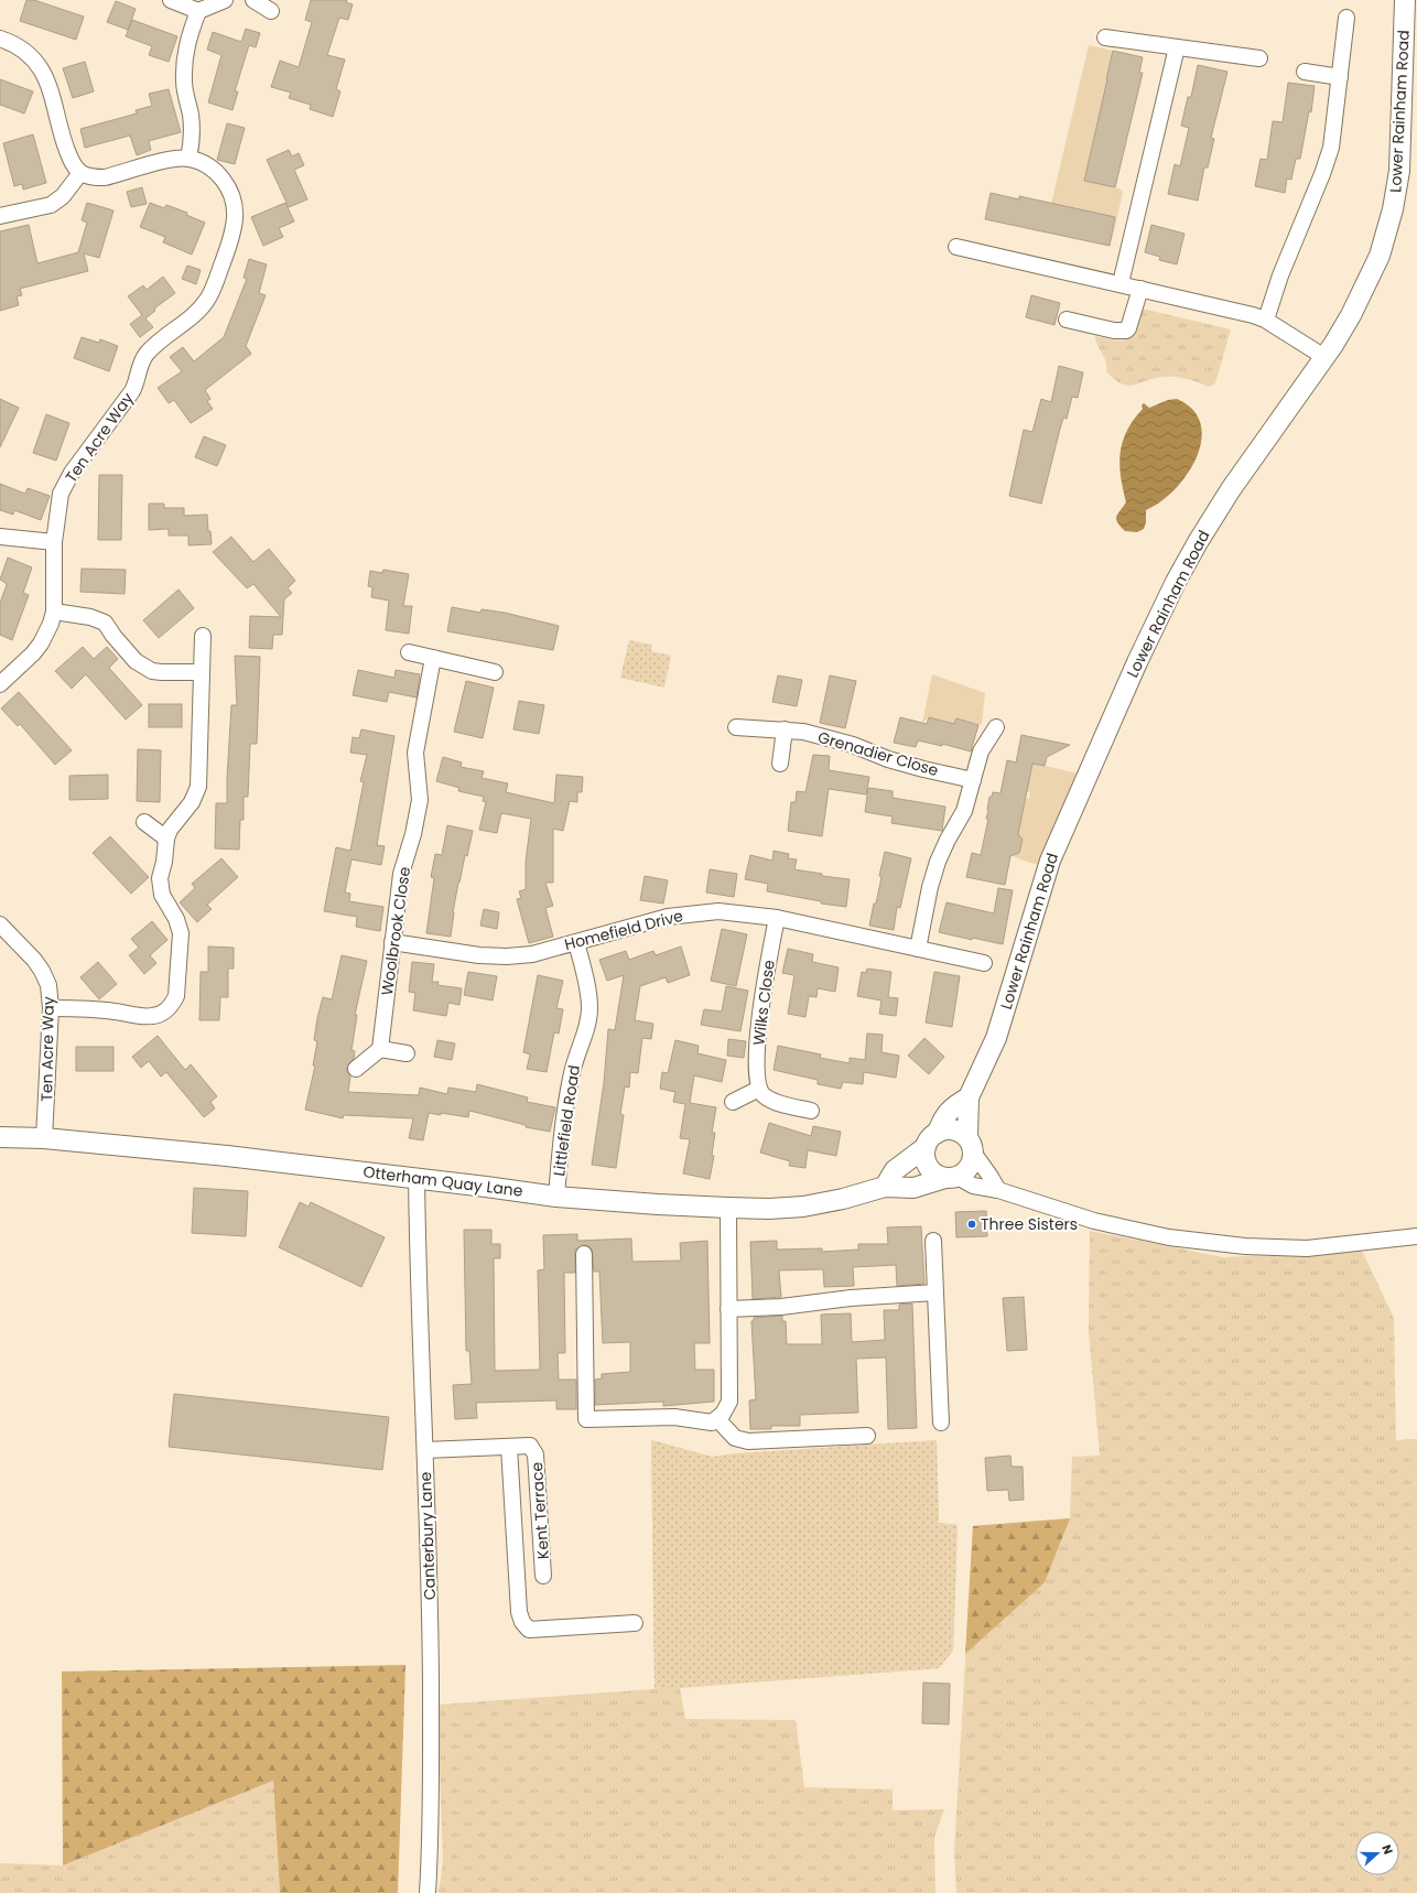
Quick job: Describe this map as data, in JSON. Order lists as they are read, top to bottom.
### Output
{
  "streets": {
    "street": [
      "Lower Rainham Road",
      "Ten Acre Way",
      "Grenadier Close",
      "Homefield Drive",
      "Woolbrook Close",
      "Wilks Close",
      "Littlefield Road",
      "Otterham Quay Lane",
      "Kent Terrace",
      "Canterbury Lane"
    ]
  },
  "crossings": [
    ["Lower Rainham Road", "Otterham Quay Lane"],
    ["Ten Acre Way", "Otterham Quay Lane"],
    ["Homefield Drive", "Woolbrook Close"],
    ["Homefield Drive", "Wilks Close"],
    ["Homefield Drive", "Littlefield Road"],
    ["Littlefield Road", "Otterham Quay Lane"],
    ["Otterham Quay Lane", "Canterbury Lane"],
    ["Kent Terrace", "Canterbury Lane"]
  ],
  "places": ["Three Sisters"],
  "north": "right"
}
